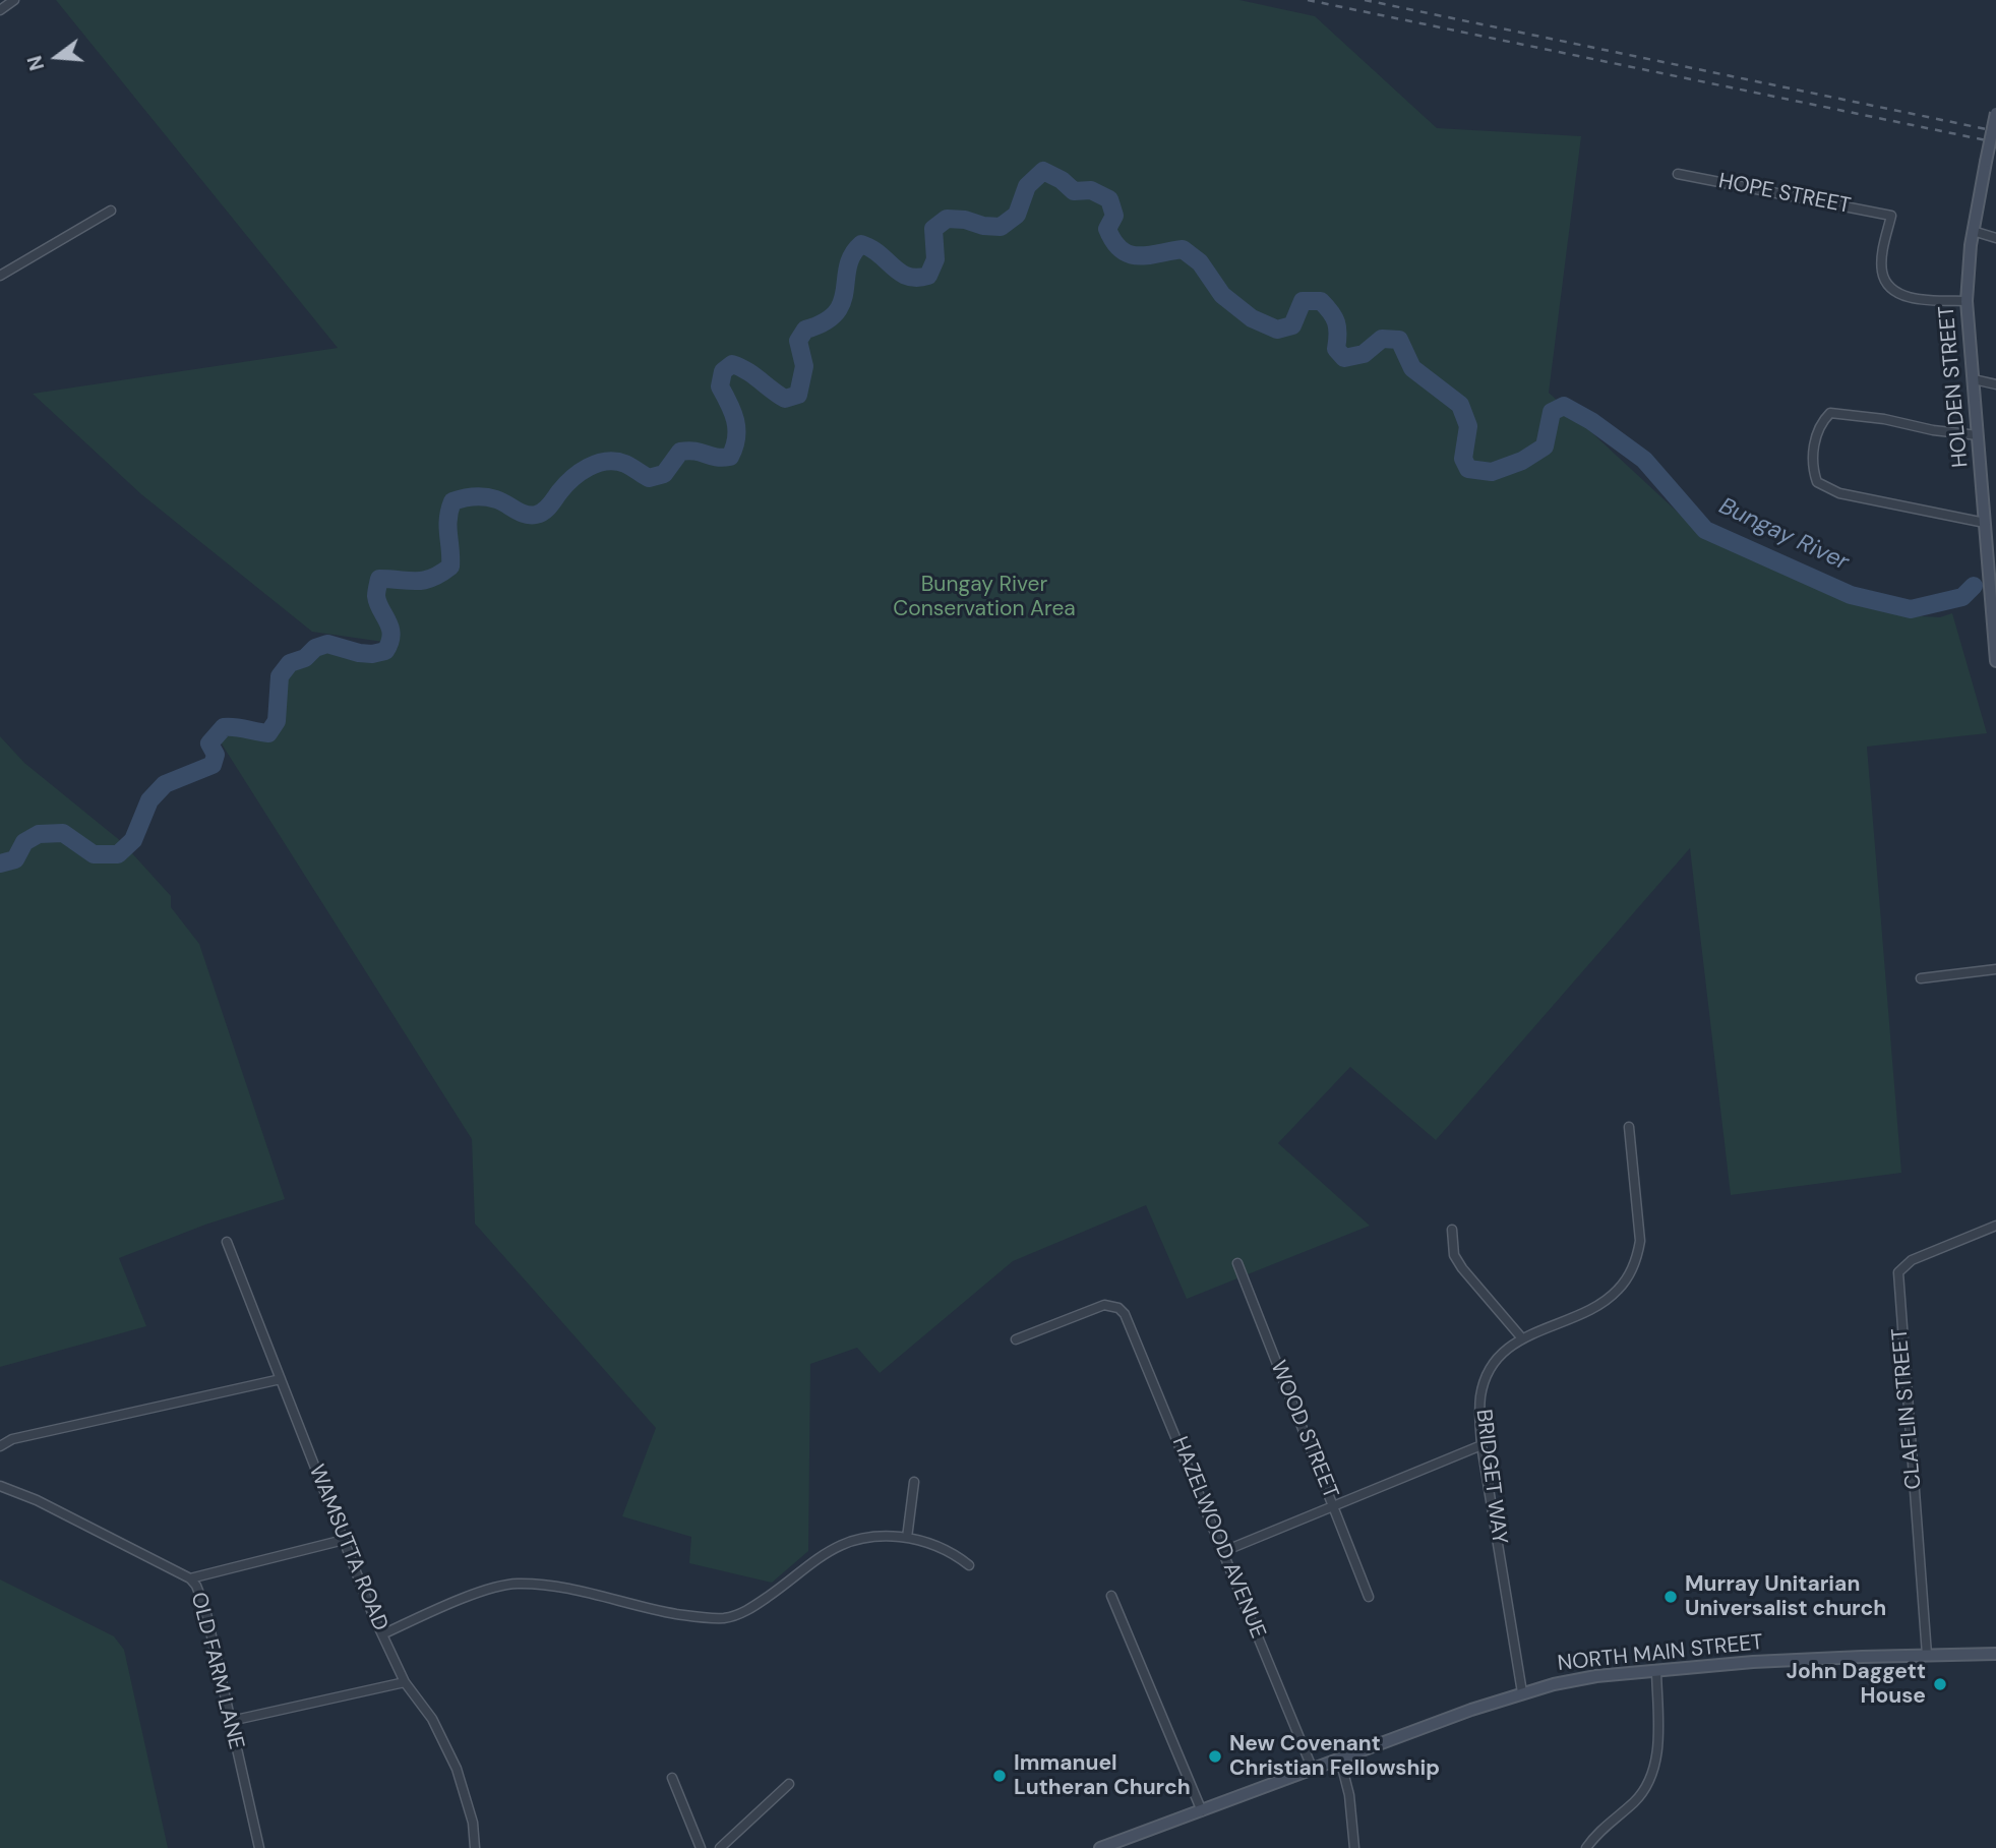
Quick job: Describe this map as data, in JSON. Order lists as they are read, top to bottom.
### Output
{
  "streets": {
    "main road": ["HOLDEN STREET", "NORTH MAIN STREET"],
    "street": [
      "HOPE STREET",
      "CLAFLIN STREET",
      "WOOD STREET",
      "BRIDGET WAY",
      "HAZELWOOD AVENUE",
      "WAMSUTTA ROAD",
      "OLD FARM LANE"
    ]
  },
  "crossings": [
    ["HOPE STREET", "HOLDEN STREET"],
    ["CLAFLIN STREET", "NORTH MAIN STREET"],
    ["BRIDGET WAY", "NORTH MAIN STREET"],
    ["HAZELWOOD AVENUE", "NORTH MAIN STREET"]
  ],
  "water": ["Bungay River"],
  "parks": ["Bungay River Conservation Area"],
  "places": [
    "Murray Unitarian Universalist church",
    "John Daggett House",
    "New Covenant Christian Fellowship",
    "Immanuel Lutheran Church"
  ],
  "north": "left"
}
